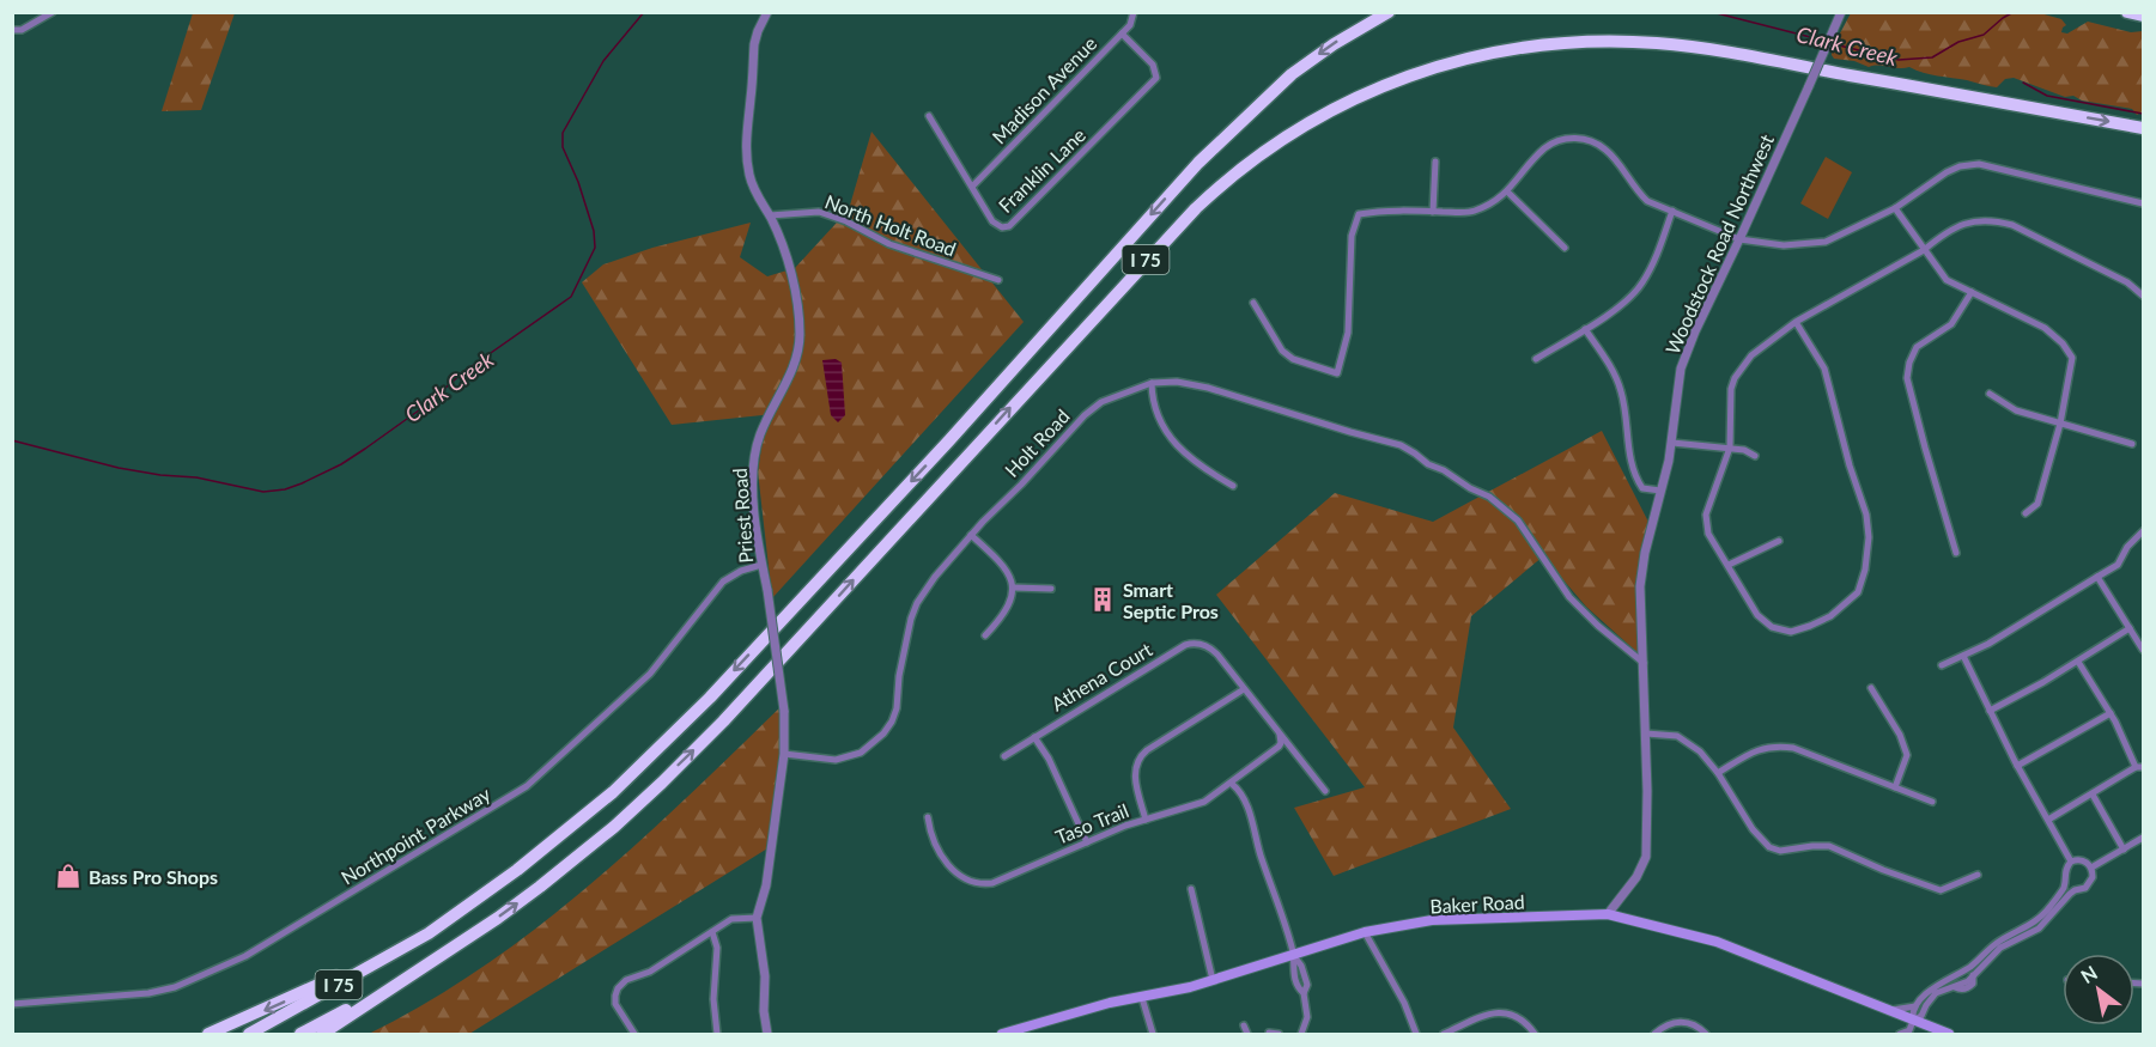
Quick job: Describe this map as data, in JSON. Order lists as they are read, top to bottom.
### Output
{
  "streets": {
    "highway": ["I 75"],
    "main road": ["Baker Road"],
    "street": [
      "Madison Avenue",
      "Franklin Lane",
      "North Holt Road",
      "Woodstock Road Northwest",
      "Holt Road",
      "Priest Road",
      "Athena Court",
      "Taso Trail",
      "Northpoint Parkway"
    ]
  },
  "crossings": [
    ["Madison Avenue", "Franklin Lane"],
    ["North Holt Road", "Priest Road"],
    ["Woodstock Road Northwest", "Holt Road"],
    ["Woodstock Road Northwest", "Baker Road"],
    ["Holt Road", "Priest Road"],
    ["Priest Road", "Northpoint Parkway"],
    ["Athena Court", "Taso Trail"]
  ],
  "water": ["Clark Creek"],
  "places": {
    "building": ["Smart Septic Pros"],
    "shop": ["Bass Pro Shops"]
  },
  "north": "top left"
}
